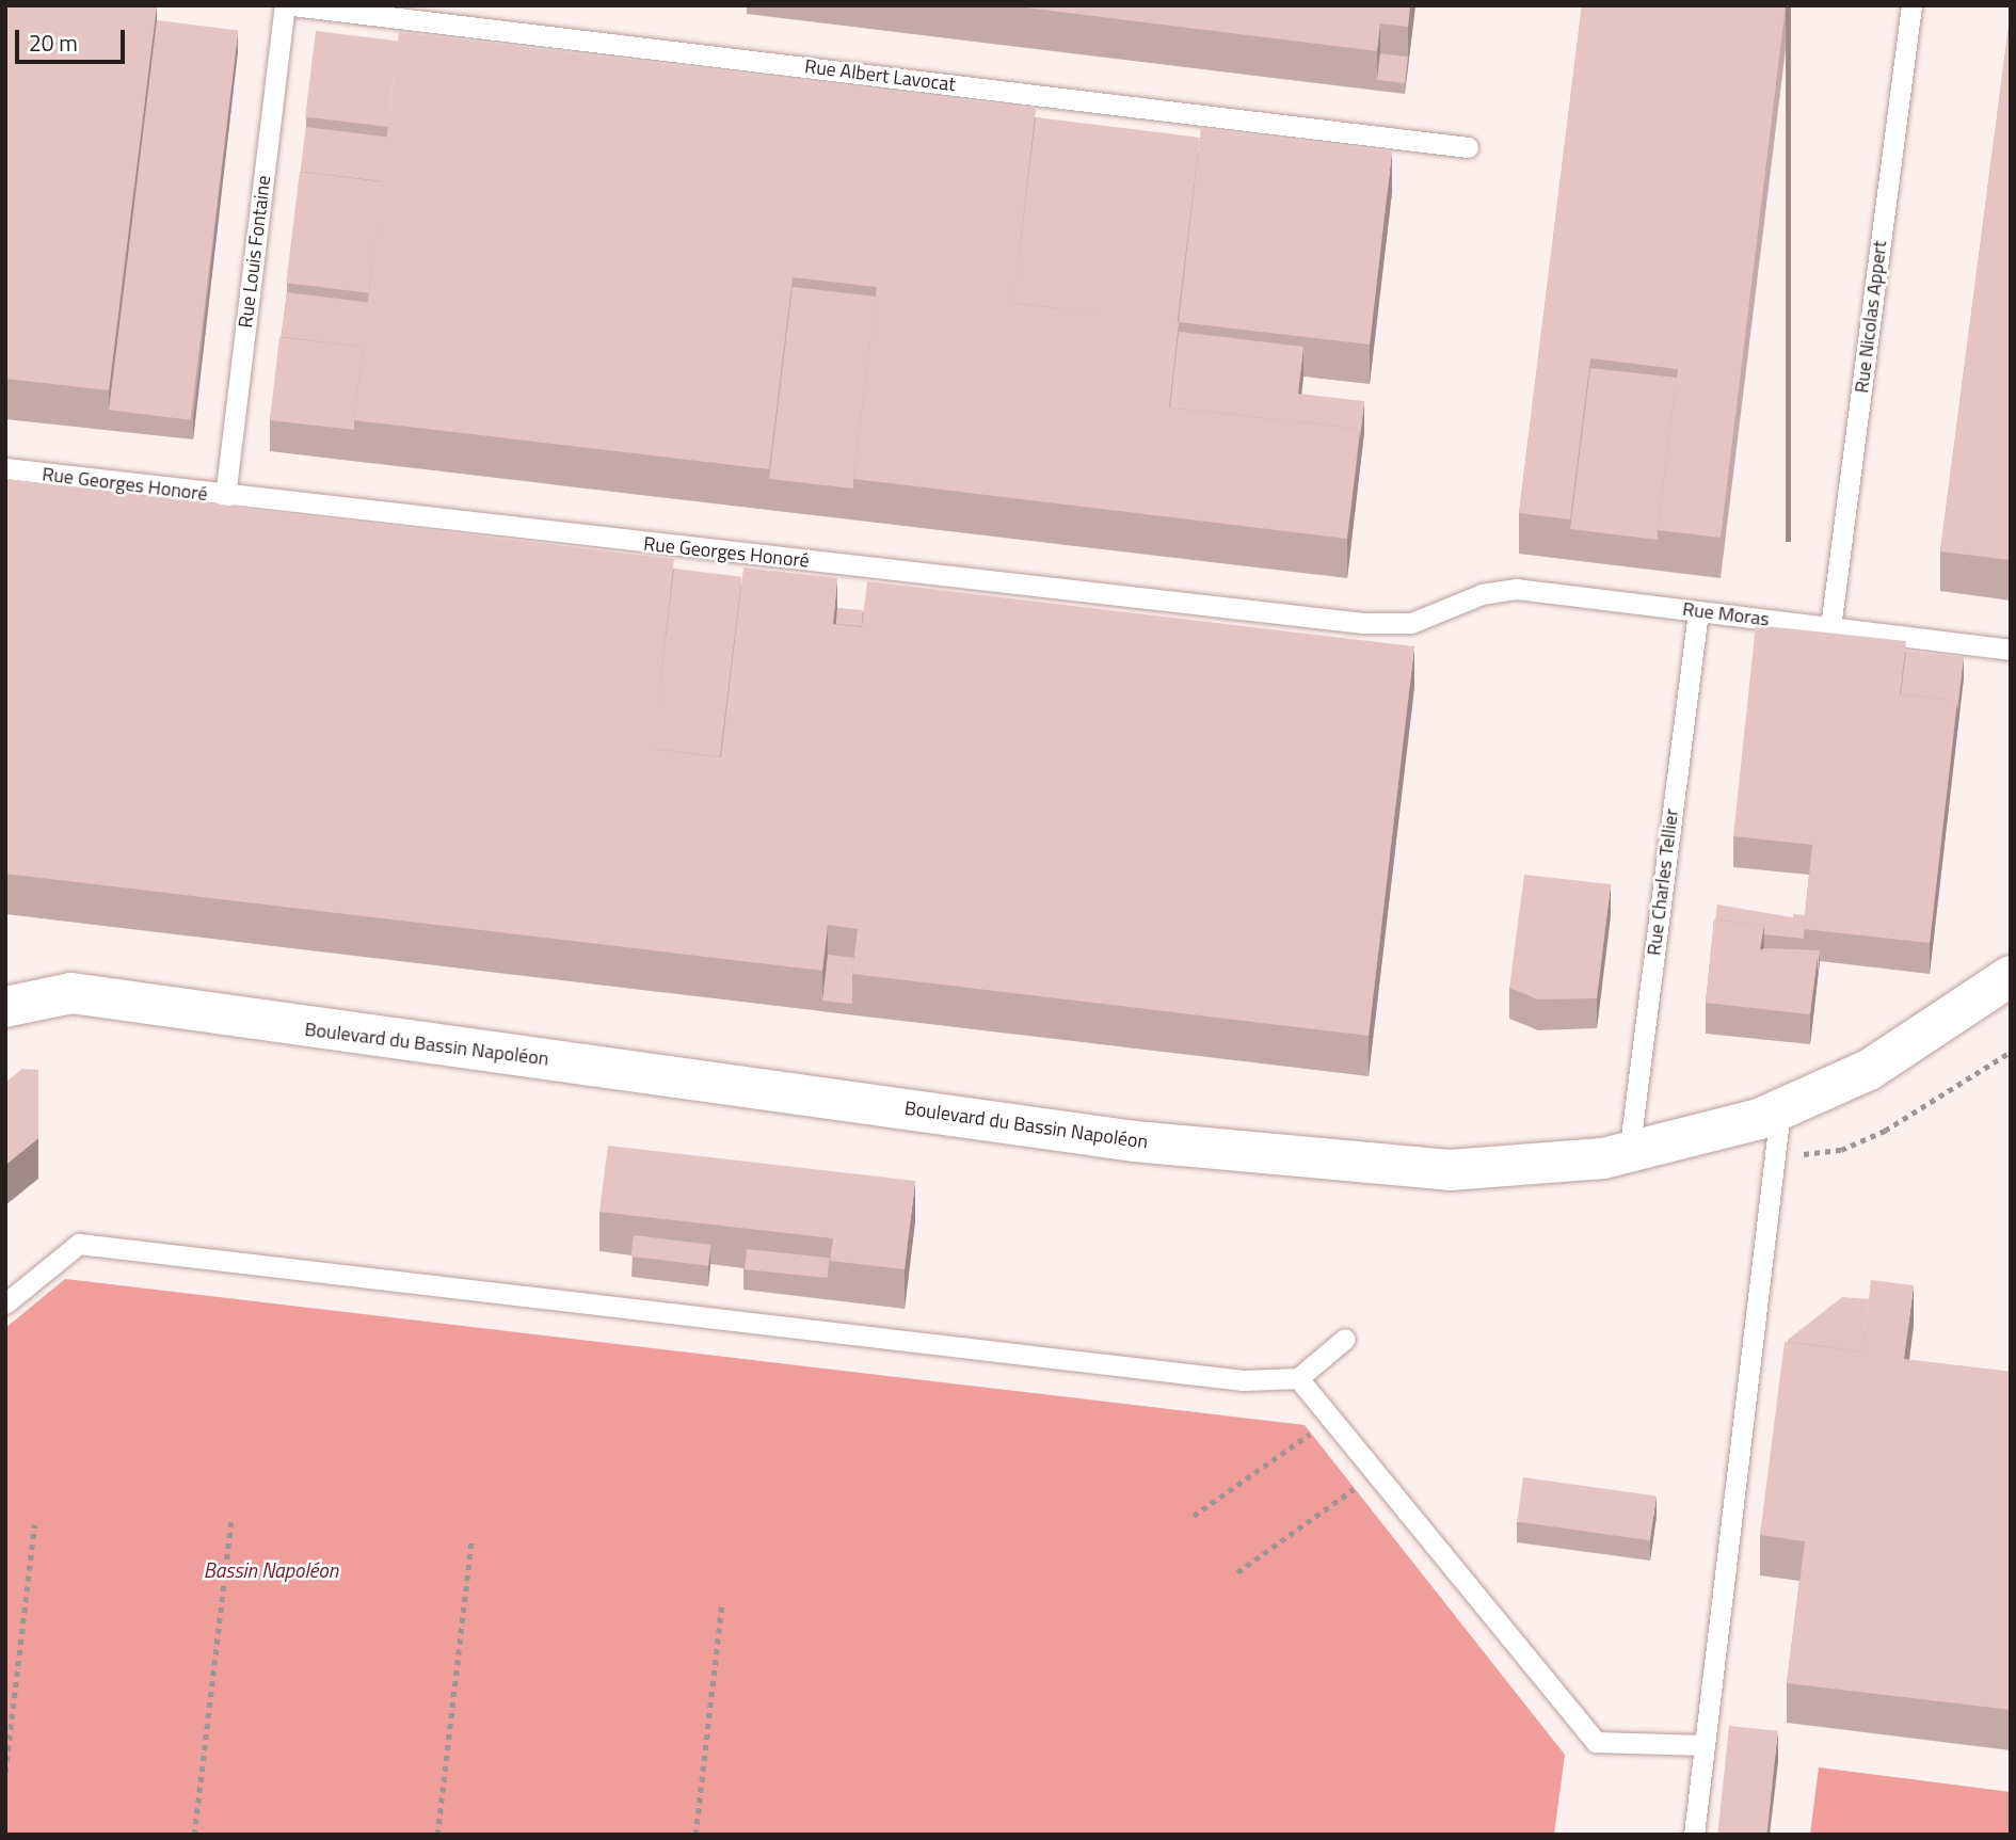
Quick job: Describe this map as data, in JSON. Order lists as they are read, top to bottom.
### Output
{
  "streets": {
    "main road": ["Boulevard du Bassin Napoléon"],
    "lane": [
      "Rue Albert Lavocat",
      "Rue Louis Fontaine",
      "Rue Nicolas Appert",
      "Rue Georges Honoré",
      "Rue Moras",
      "Rue Charles Tellier"
    ]
  },
  "crossings": [
    ["Rue Louis Fontaine", "Rue Georges Honoré"],
    ["Rue Nicolas Appert", "Rue Moras"],
    ["Rue Georges Honoré", "Rue Moras"],
    ["Rue Moras", "Rue Charles Tellier"],
    ["Rue Charles Tellier", "Boulevard du Bassin Napoléon"]
  ],
  "water": ["Bassin Napoléon"],
  "scale_bar": "20 m"
}
